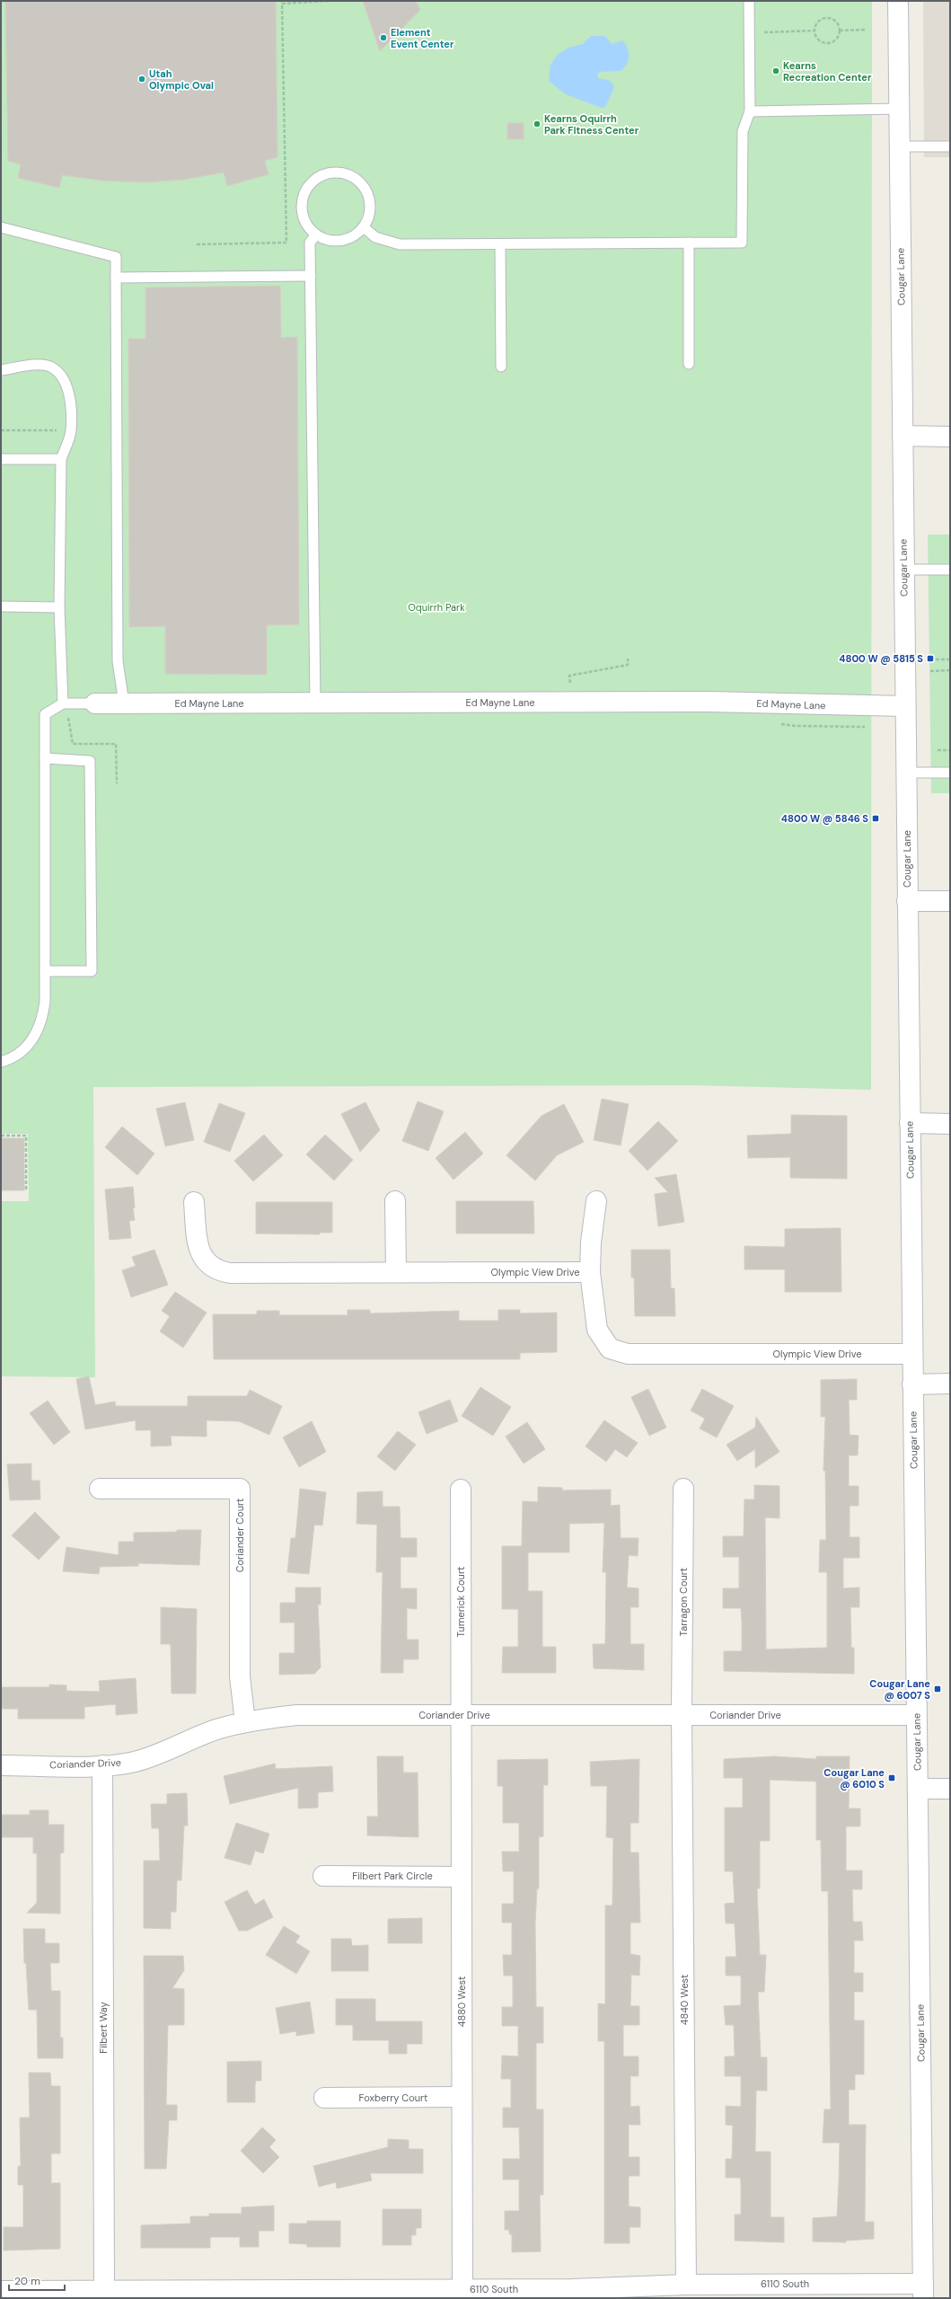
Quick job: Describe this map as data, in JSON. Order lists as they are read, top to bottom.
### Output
{
  "streets": {
    "street": [
      "Cougar Lane",
      "Ed Mayne Lane",
      "Olympic View Drive",
      "Coriander Court",
      "Tumerick Court",
      "Tarragon Court",
      "Coriander Drive",
      "Filbert Park Circle",
      "4840 West",
      "4880 West",
      "Filbert Way",
      "Foxberry Court",
      "6110 South"
    ]
  },
  "crossings": [
    ["Cougar Lane", "Ed Mayne Lane"],
    ["Cougar Lane", "Olympic View Drive"],
    ["Cougar Lane", "Coriander Drive"],
    ["Cougar Lane", "6110 South"],
    ["Coriander Court", "Coriander Drive"],
    ["Tumerick Court", "Coriander Drive"],
    ["Tumerick Court", "4880 West"],
    ["Tarragon Court", "Coriander Drive"],
    ["Tarragon Court", "4840 West"],
    ["Coriander Drive", "4840 West"],
    ["Coriander Drive", "4880 West"],
    ["Coriander Drive", "Filbert Way"],
    ["Filbert Park Circle", "4880 West"],
    ["4840 West", "6110 South"],
    ["4880 West", "Foxberry Court"],
    ["4880 West", "6110 South"],
    ["Filbert Way", "6110 South"]
  ],
  "parks": ["Oquirrh Park"],
  "places": {
    "other": [
      "Element Event Center",
      "Kearns Recreation Center",
      "Utah Olympic Oval",
      "Kearns Oquirrh Park Fitness Center"
    ],
    "transit": [
      "4800 W @ 5815 S",
      "4800 W @ 5846 S",
      "Cougar Lane @ 6007 S",
      "Cougar Lane @ 6010 S"
    ]
  },
  "scale_bar": "20 m"
}
